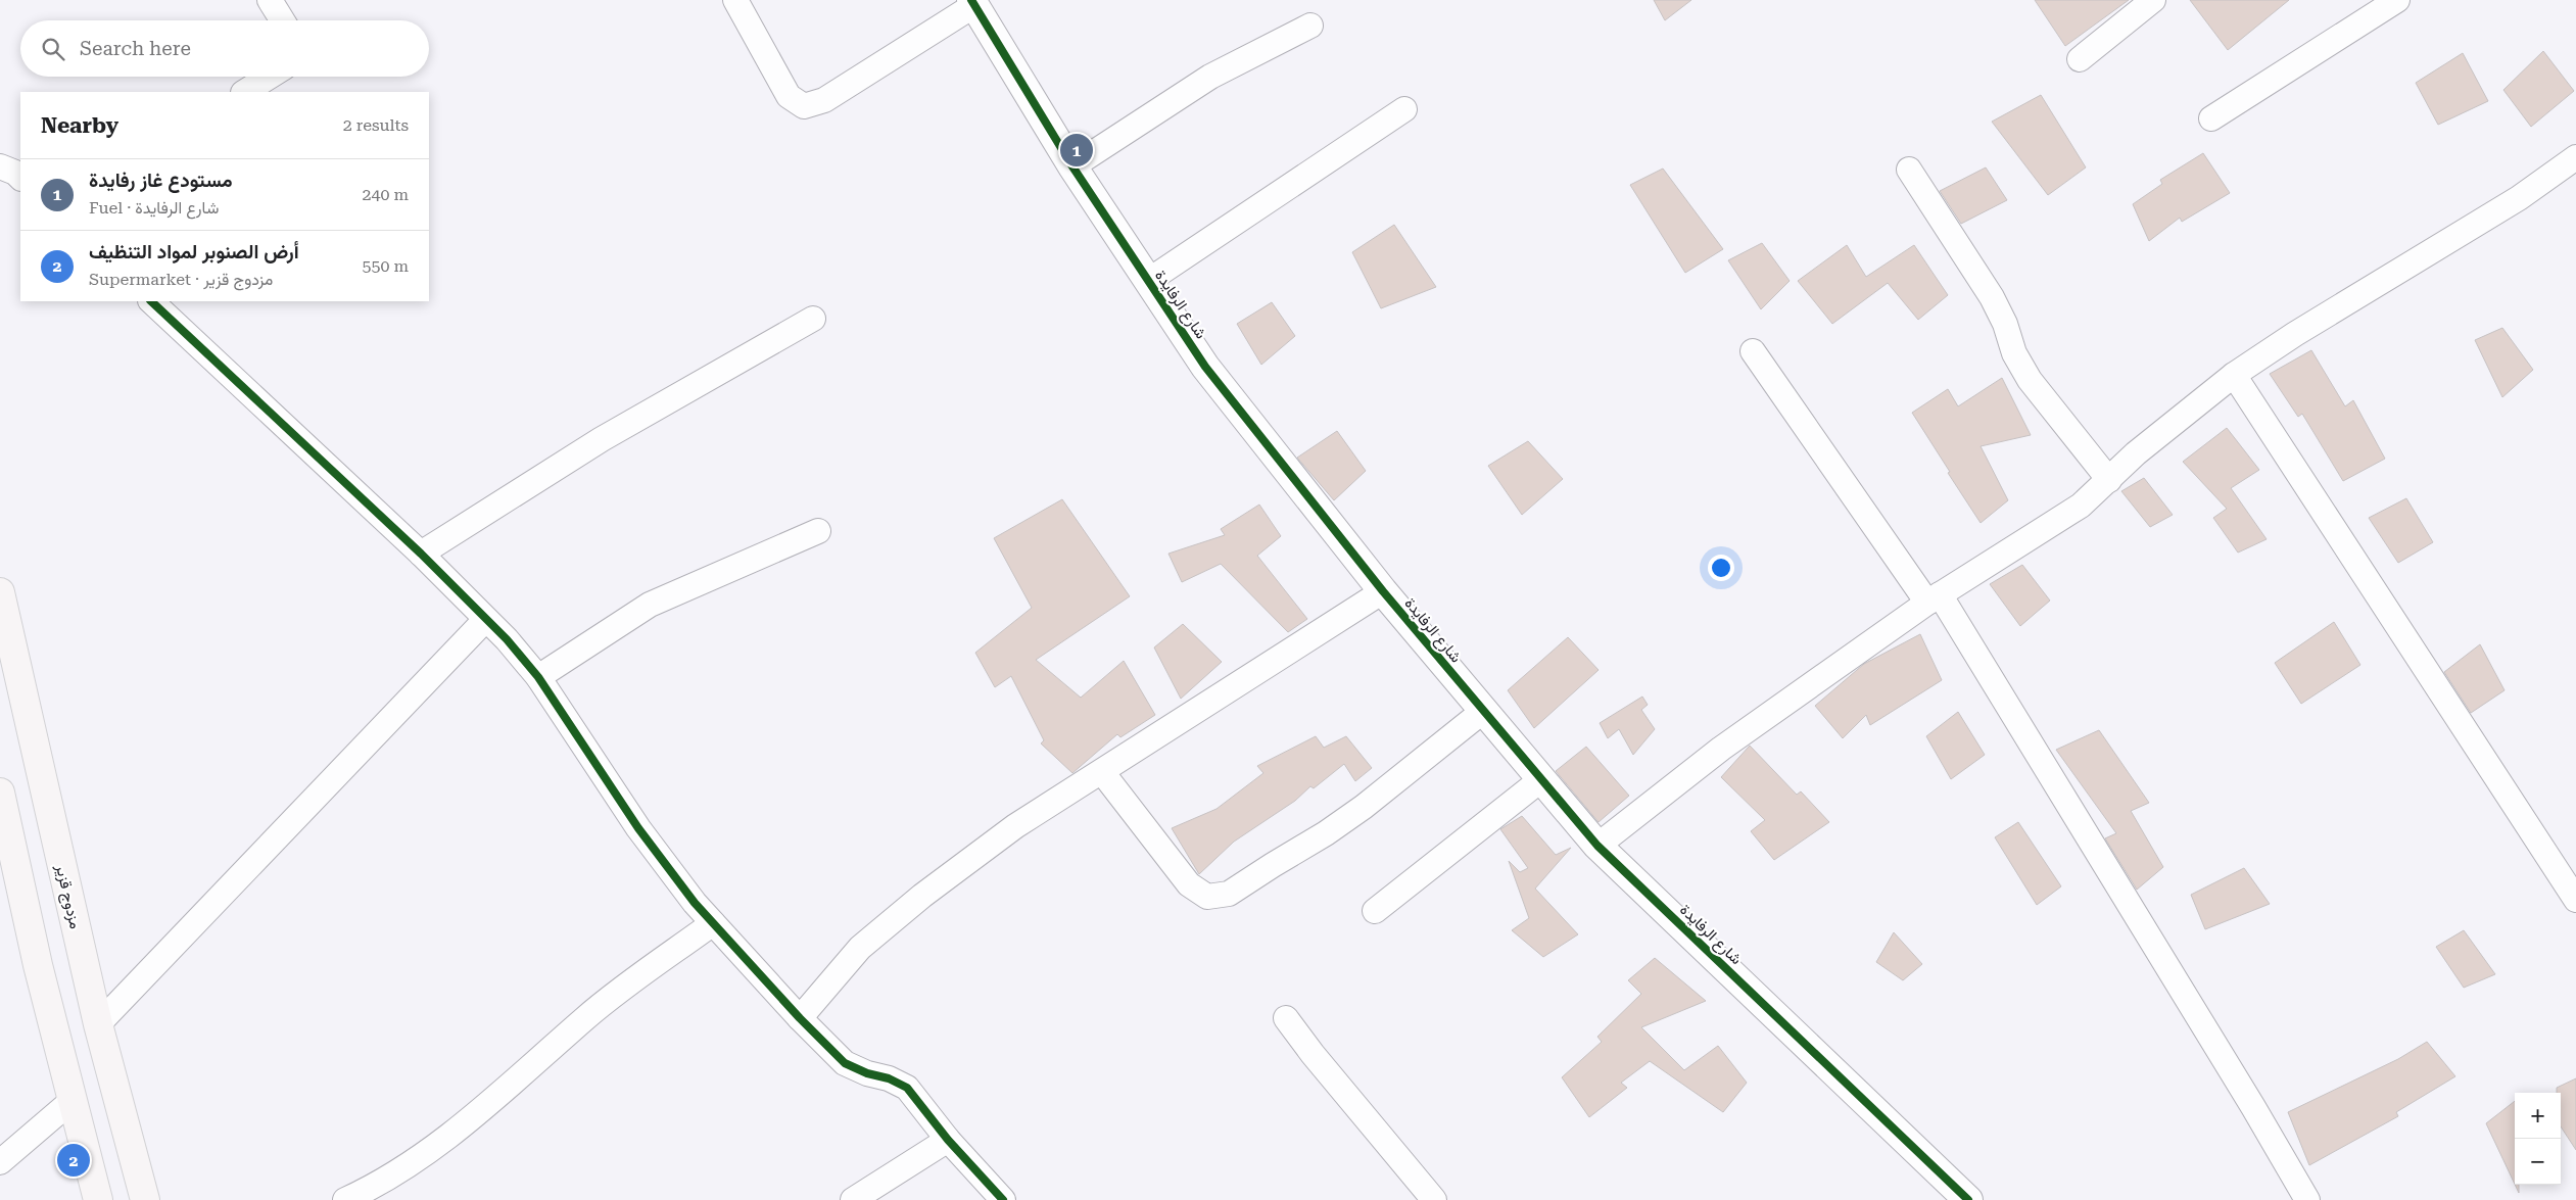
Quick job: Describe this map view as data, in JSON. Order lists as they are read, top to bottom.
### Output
{
  "streets": {
    "main road": ["مزدوج قزير"],
    "street": ["شارع الرفايدة"]
  },
  "page": {
    "search": "Search here",
    "heading": ["Nearby", "2 results"],
    "pins": ["1", "2"],
    "list": [
      {
        "mark": "1",
        "name": "مستودع غاز رفايدة",
        "note": "Fuel · شارع الرفايدة",
        "value": "240 m"
      },
      {
        "mark": "2",
        "name": "أرض الصنوبر لمواد التنظيف",
        "note": "Supermarket · مزدوج قزير",
        "value": "550 m"
      }
    ],
    "map_buttons": ["+", "−"]
  }
}
